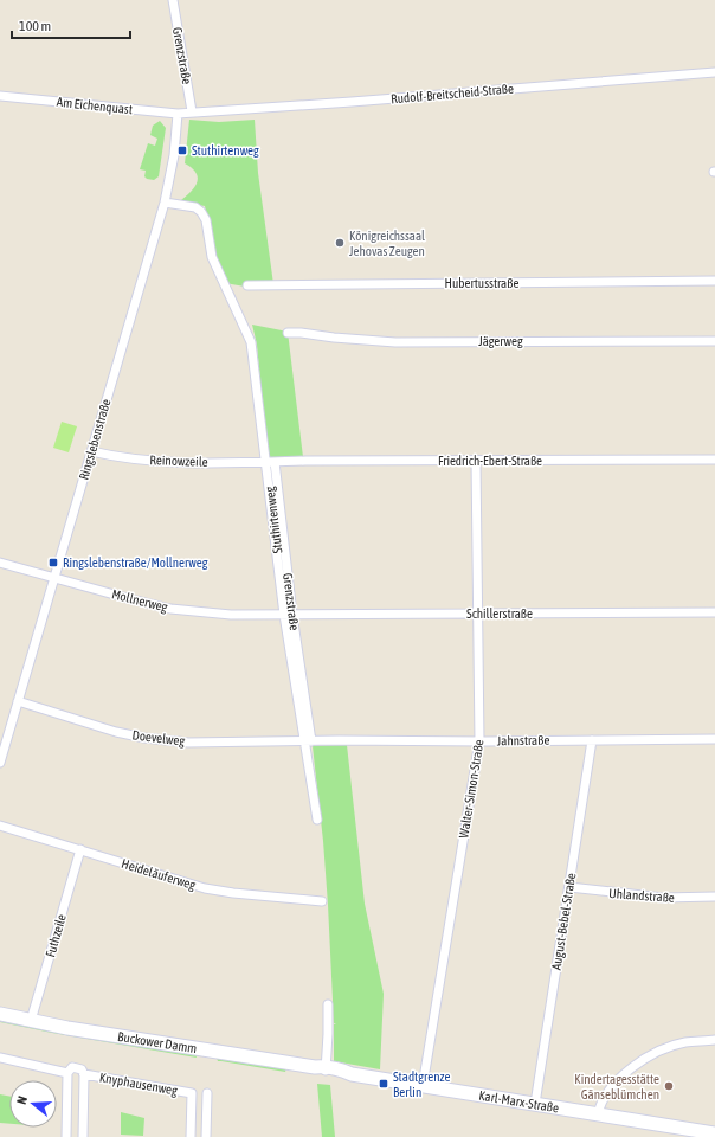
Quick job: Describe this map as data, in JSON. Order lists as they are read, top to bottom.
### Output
{
  "streets": {
    "main road": ["Buckower Damm", "Karl-Marx-Straße"],
    "street": [
      "Grenzstraße",
      "Rudolf-Breitscheid-Straße",
      "Am Eichenquast",
      "Hubertusstraße",
      "Jägerweg",
      "Ringslebenstraße",
      "Reinowzeile",
      "Friedrich-Ebert-Straße",
      "Stuthirtenweg",
      "Mollnerweg",
      "Schillerstraße",
      "Doevelweg",
      "Jahnstraße",
      "Walter-Simon-Straße",
      "Heideläuferweg",
      "Uhlandstraße",
      "August-Bebel-Straße",
      "Futhzeile",
      "Knyphausenweg"
    ]
  },
  "crossings": [
    ["Grenzstraße", "Rudolf-Breitscheid-Straße"],
    ["Grenzstraße", "Am Eichenquast"],
    ["Rudolf-Breitscheid-Straße", "Am Eichenquast"],
    ["Am Eichenquast", "Ringslebenstraße"],
    ["Ringslebenstraße", "Reinowzeile"],
    ["Ringslebenstraße", "Stuthirtenweg"],
    ["Ringslebenstraße", "Mollnerweg"],
    ["Ringslebenstraße", "Doevelweg"],
    ["Reinowzeile", "Friedrich-Ebert-Straße"],
    ["Reinowzeile", "Stuthirtenweg"],
    ["Friedrich-Ebert-Straße", "Stuthirtenweg"],
    ["Friedrich-Ebert-Straße", "Walter-Simon-Straße"],
    ["Stuthirtenweg", "Mollnerweg"],
    ["Stuthirtenweg", "Schillerstraße"],
    ["Stuthirtenweg", "Doevelweg"],
    ["Stuthirtenweg", "Jahnstraße"],
    ["Mollnerweg", "Schillerstraße"],
    ["Schillerstraße", "Walter-Simon-Straße"],
    ["Doevelweg", "Jahnstraße"],
    ["Jahnstraße", "Walter-Simon-Straße"],
    ["Jahnstraße", "August-Bebel-Straße"],
    ["Walter-Simon-Straße", "Karl-Marx-Straße"],
    ["Heideläuferweg", "Futhzeile"],
    ["Uhlandstraße", "August-Bebel-Straße"],
    ["August-Bebel-Straße", "Karl-Marx-Straße"],
    ["Futhzeile", "Buckower Damm"],
    ["Buckower Damm", "Karl-Marx-Straße"]
  ],
  "places": {
    "transit": ["Stuthirtenweg", "Ringslebenstraße/Mollnerweg", "Stadtgrenze Berlin"],
    "other": ["Königreichssaal Jehovas Zeugen", "Kindertagesstätte Gänseblümchen"]
  },
  "scale_bar": "100 m",
  "north": "left"
}
